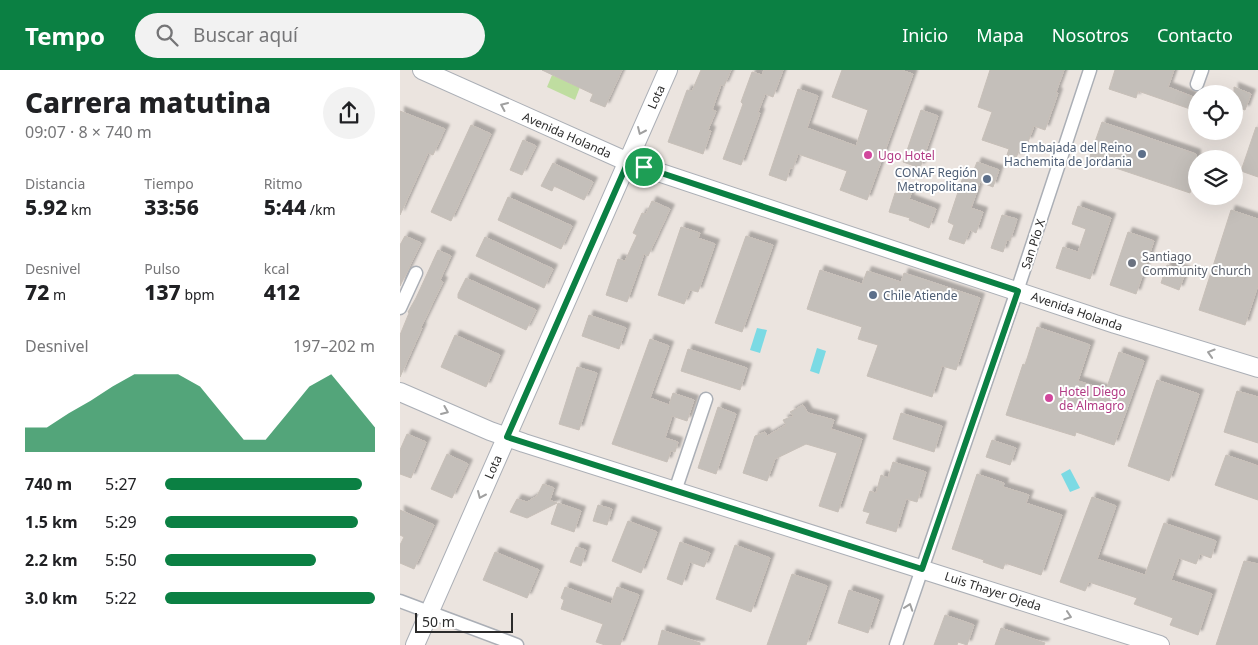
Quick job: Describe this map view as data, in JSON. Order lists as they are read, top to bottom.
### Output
{
  "streets": {
    "street": [
      "Lota",
      "Avenida Holanda",
      "San Pío X",
      "Luis Thayer Ojeda"
    ]
  },
  "crossings": [
    ["Lota", "Avenida Holanda"],
    ["Lota", "Luis Thayer Ojeda"],
    ["Avenida Holanda", "San Pío X"],
    ["San Pío X", "Luis Thayer Ojeda"]
  ],
  "one_way": ["Lota", "Avenida Holanda", "Luis Thayer Ojeda"],
  "places": [
    "Embajada del Reino Hachemita de Jordania",
    "Ugo Hotel",
    "CONAF Región Metropolitana",
    "Santiago Community Church",
    "Chile Atiende",
    "Hotel Diego de Almagro"
  ],
  "scale_bar": "50 m",
  "page": {
    "header": "Tempo",
    "search": "Buscar aquí",
    "nav": [
      "Inicio",
      "Mapa",
      "Nosotros",
      "Contacto"
    ],
    "heading": ["Carrera matutina", "09:07 · 8 × 740 m"],
    "stats": [
      ["Distancia", "5.92 km"],
      ["Tiempo", "33:56"],
      ["Ritmo", "5:44 /km"],
      ["Desnivel", "72 m"],
      ["Pulso", "137 bpm"],
      ["kcal", "412"]
    ],
    "chart": ["Desnivel", "197–202 m"],
    "list": [
      {
        "name": "740 m",
        "note": "5:27"
      },
      {
        "name": "1.5 km",
        "note": "5:29"
      },
      {
        "name": "2.2 km",
        "note": "5:50"
      },
      {
        "name": "3.0 km",
        "note": "5:22"
      }
    ],
    "scale": "50 m"
  }
}
